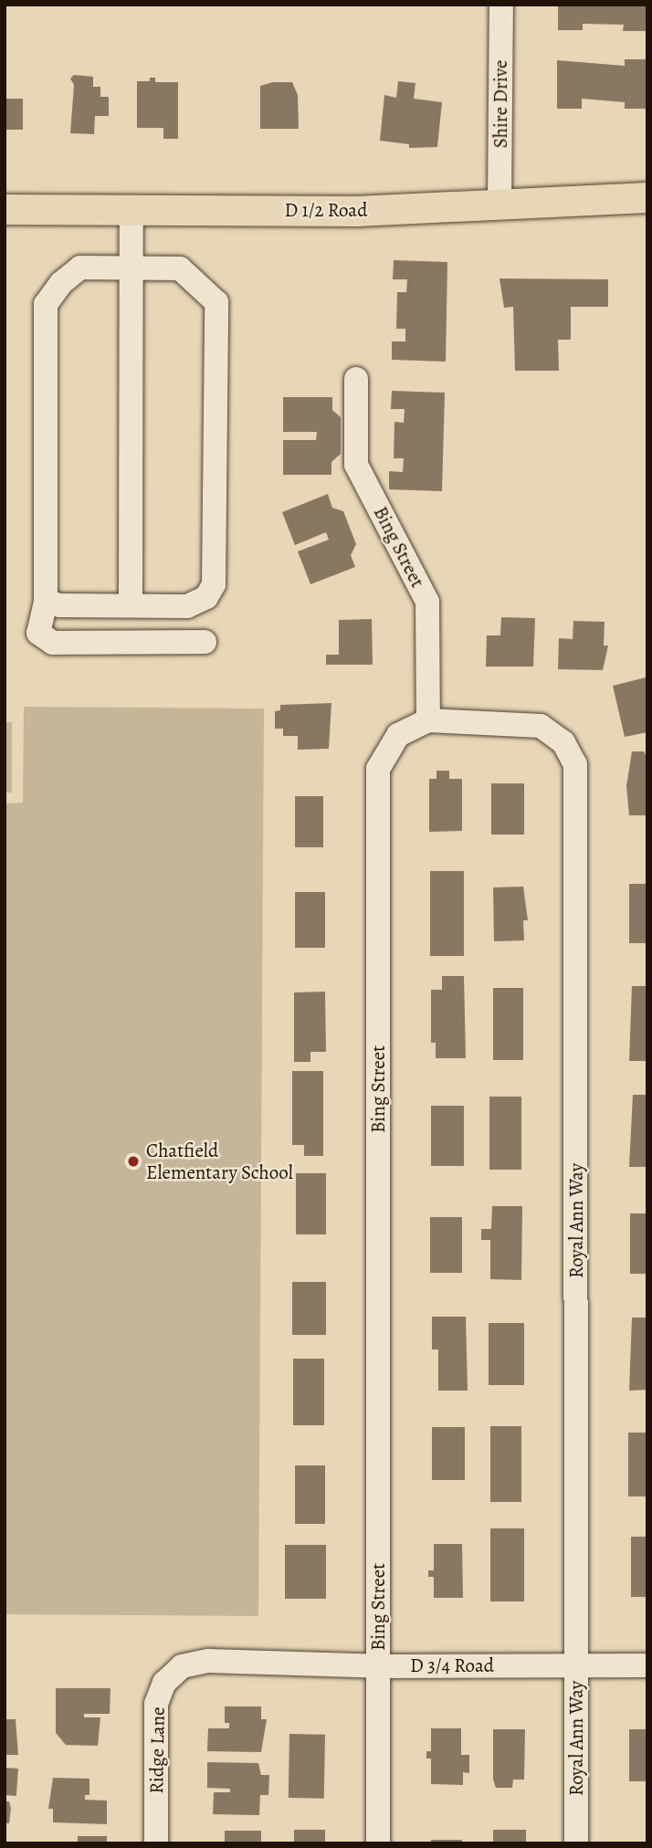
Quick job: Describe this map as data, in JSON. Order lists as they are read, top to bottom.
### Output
{
  "streets": {
    "main road": ["D 1/2 Road"],
    "street": [
      "Shire Drive",
      "Bing Street",
      "Royal Ann Way",
      "D 3/4 Road",
      "Ridge Lane"
    ]
  },
  "crossings": [
    ["Shire Drive", "D 1/2 Road"],
    ["Bing Street", "Royal Ann Way"],
    ["Bing Street", "D 3/4 Road"],
    ["Royal Ann Way", "D 3/4 Road"],
    ["D 3/4 Road", "Ridge Lane"]
  ],
  "places": ["Chatfield Elementary School"]
}
